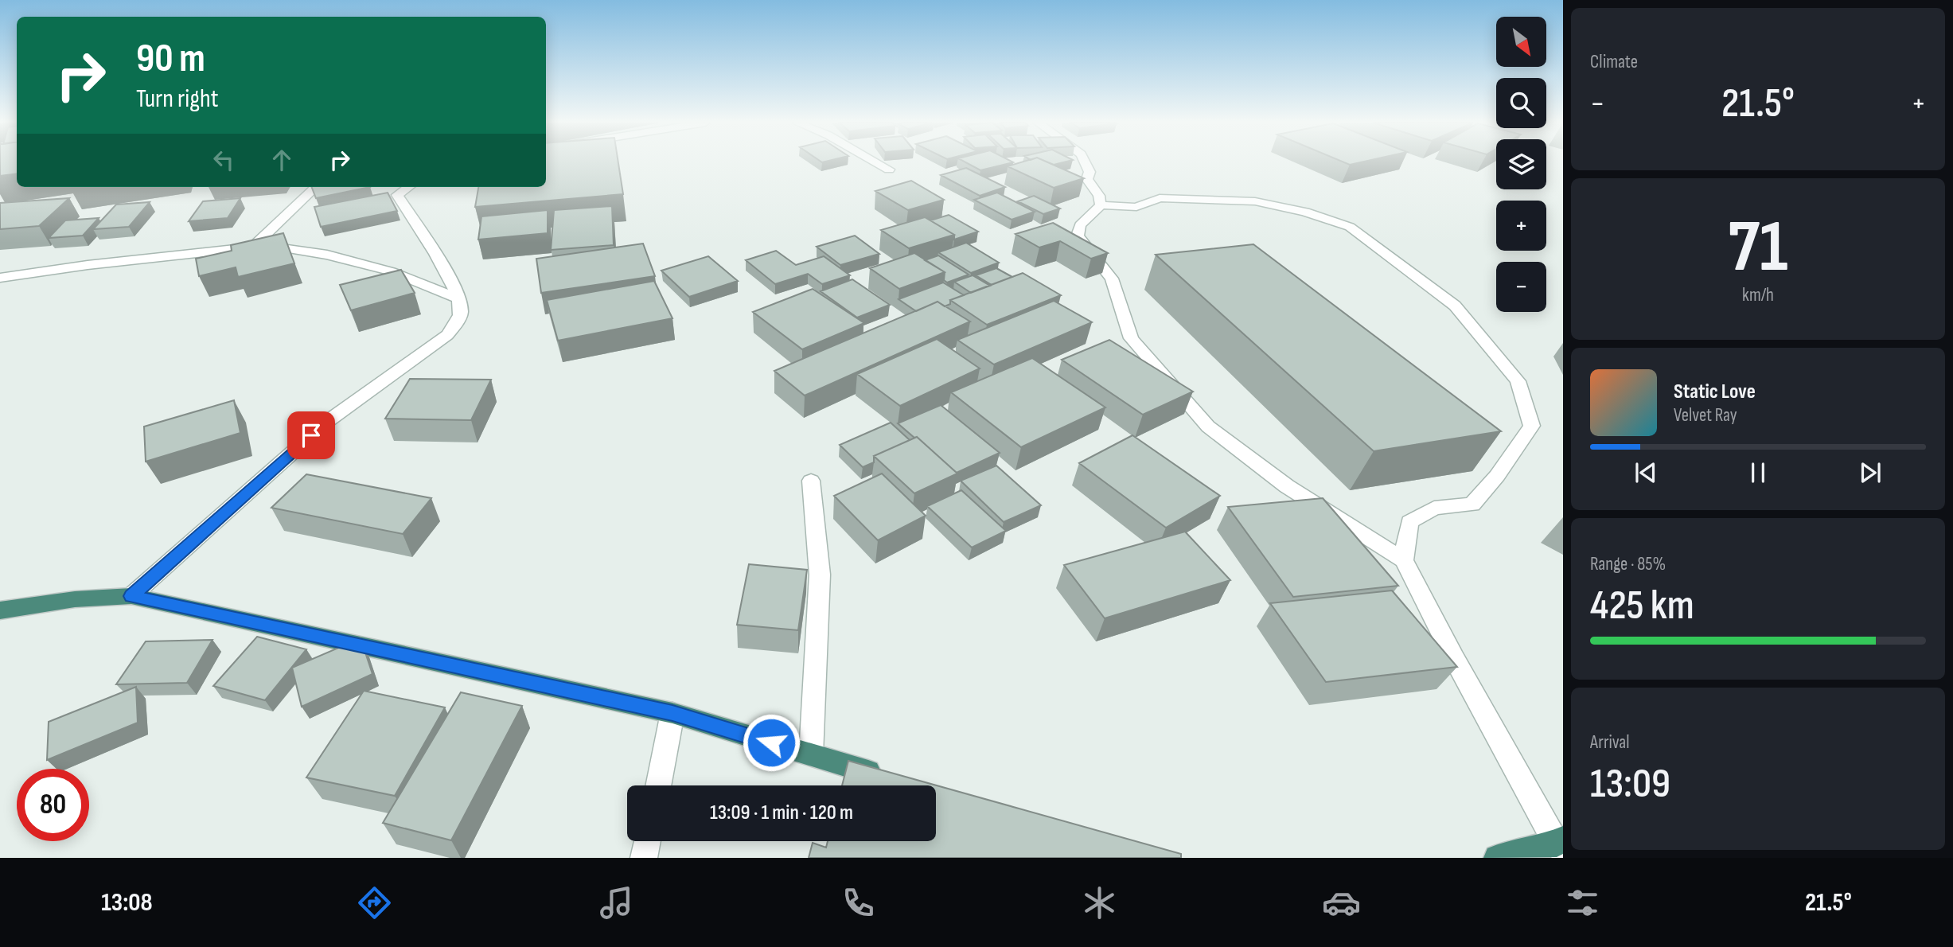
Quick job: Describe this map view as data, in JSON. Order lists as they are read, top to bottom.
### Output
{
  "north": "bottom right",
  "page": {
    "tile": [
      "Climate",
      ["71", "km/h"],
      ["Range · 85%", "425 km"],
      ["Arrival", "13:09"]
    ],
    "map_buttons": ["+", "−"],
    "turn": ["90 m", "Turn right"],
    "heat": ["−", "21.5°", "+"],
    "song": ["Static Love", "Velvet Ray"],
    "limit": "80",
    "trip": "13:09 · 1 min · 120 m",
    "tabs": ["13:08", "21.5°"]
  }
}
